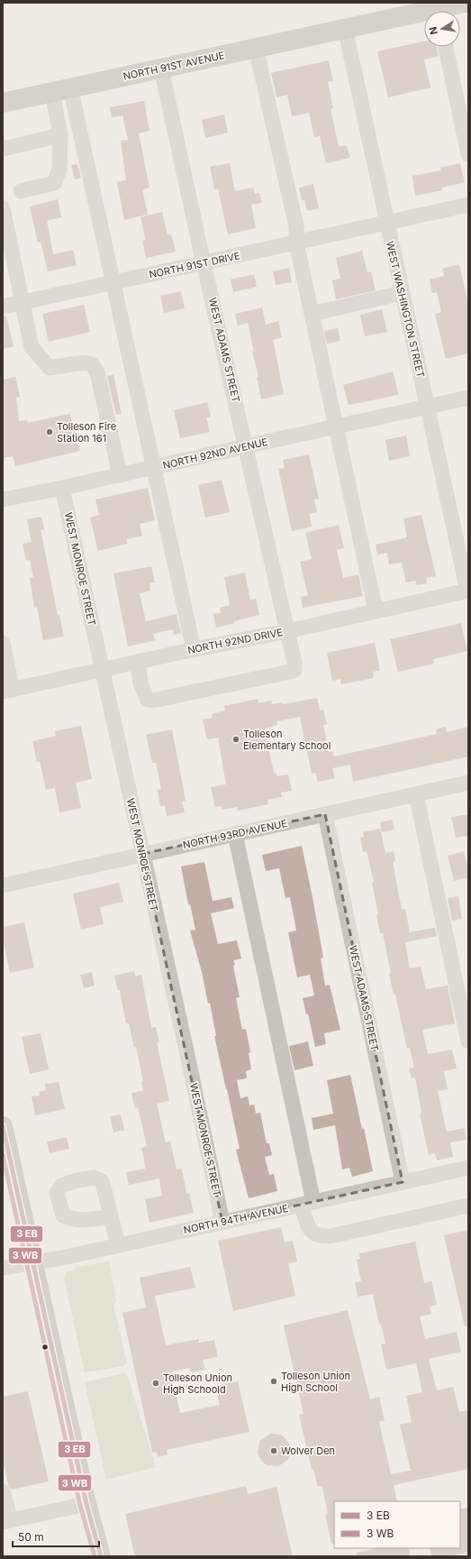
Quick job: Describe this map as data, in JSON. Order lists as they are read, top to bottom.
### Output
{
  "streets": {
    "main road": ["NORTH 91ST AVENUE"],
    "street": [
      "NORTH 91ST DRIVE",
      "WEST WASHINGTON STREET",
      "WEST ADAMS STREET",
      "NORTH 92ND AVENUE",
      "WEST MONROE STREET",
      "NORTH 92ND DRIVE",
      "NORTH 93RD AVENUE",
      "NORTH 94TH AVENUE"
    ]
  },
  "crossings": [
    ["NORTH 91ST AVENUE", "WEST WASHINGTON STREET"],
    ["NORTH 91ST AVENUE", "WEST ADAMS STREET"],
    ["NORTH 91ST DRIVE", "WEST WASHINGTON STREET"],
    ["NORTH 91ST DRIVE", "WEST ADAMS STREET"],
    ["WEST WASHINGTON STREET", "NORTH 92ND AVENUE"],
    ["WEST WASHINGTON STREET", "NORTH 92ND DRIVE"],
    ["WEST ADAMS STREET", "NORTH 92ND AVENUE"],
    ["WEST ADAMS STREET", "NORTH 92ND DRIVE"],
    ["WEST ADAMS STREET", "NORTH 93RD AVENUE"],
    ["WEST ADAMS STREET", "NORTH 94TH AVENUE"],
    ["NORTH 92ND AVENUE", "WEST MONROE STREET"],
    ["WEST MONROE STREET", "NORTH 92ND DRIVE"],
    ["WEST MONROE STREET", "NORTH 93RD AVENUE"],
    ["WEST MONROE STREET", "NORTH 94TH AVENUE"]
  ],
  "places": [
    "Tolleson Fire Station 161",
    "Tolleson Elementary School",
    "Tolleson Union High School",
    "Tolleson Union High Schoold",
    "Wolver Den"
  ],
  "legend": ["3 EB", "3 WB"],
  "scale_bar": "50 m",
  "north": "left"
}
